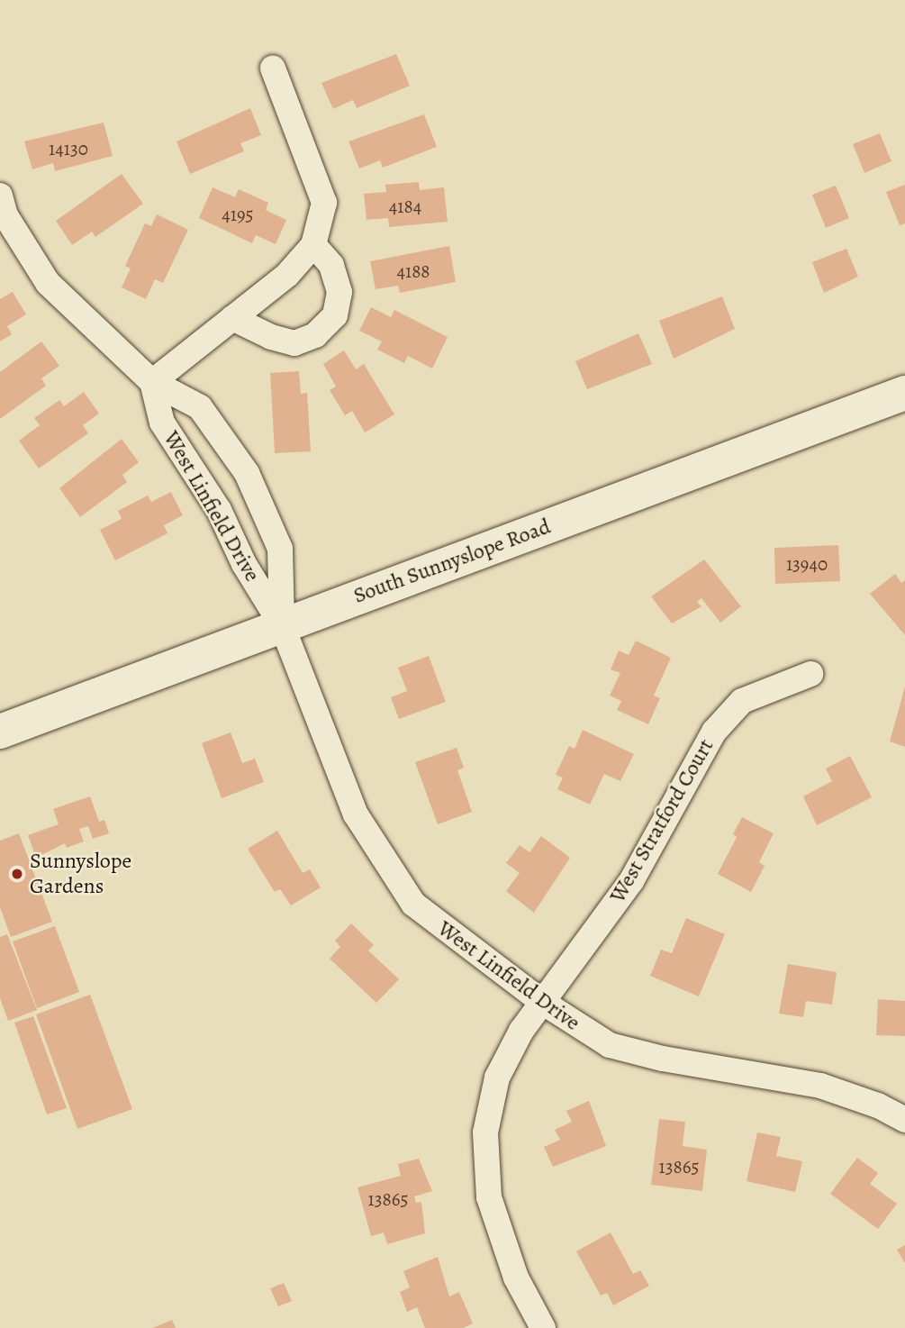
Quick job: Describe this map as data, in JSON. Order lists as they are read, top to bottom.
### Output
{
  "streets": {
    "street": ["West Linfield Drive", "South Sunnyslope Road", "West Stratford Court"]
  },
  "crossings": [
    ["West Linfield Drive", "South Sunnyslope Road"],
    ["West Linfield Drive", "West Stratford Court"]
  ],
  "places": ["Sunnyslope Gardens"],
  "house_numbers": [
    "14130",
    "4184",
    "4195",
    "4188",
    "13940",
    "13865",
    "13865"
  ]
}
